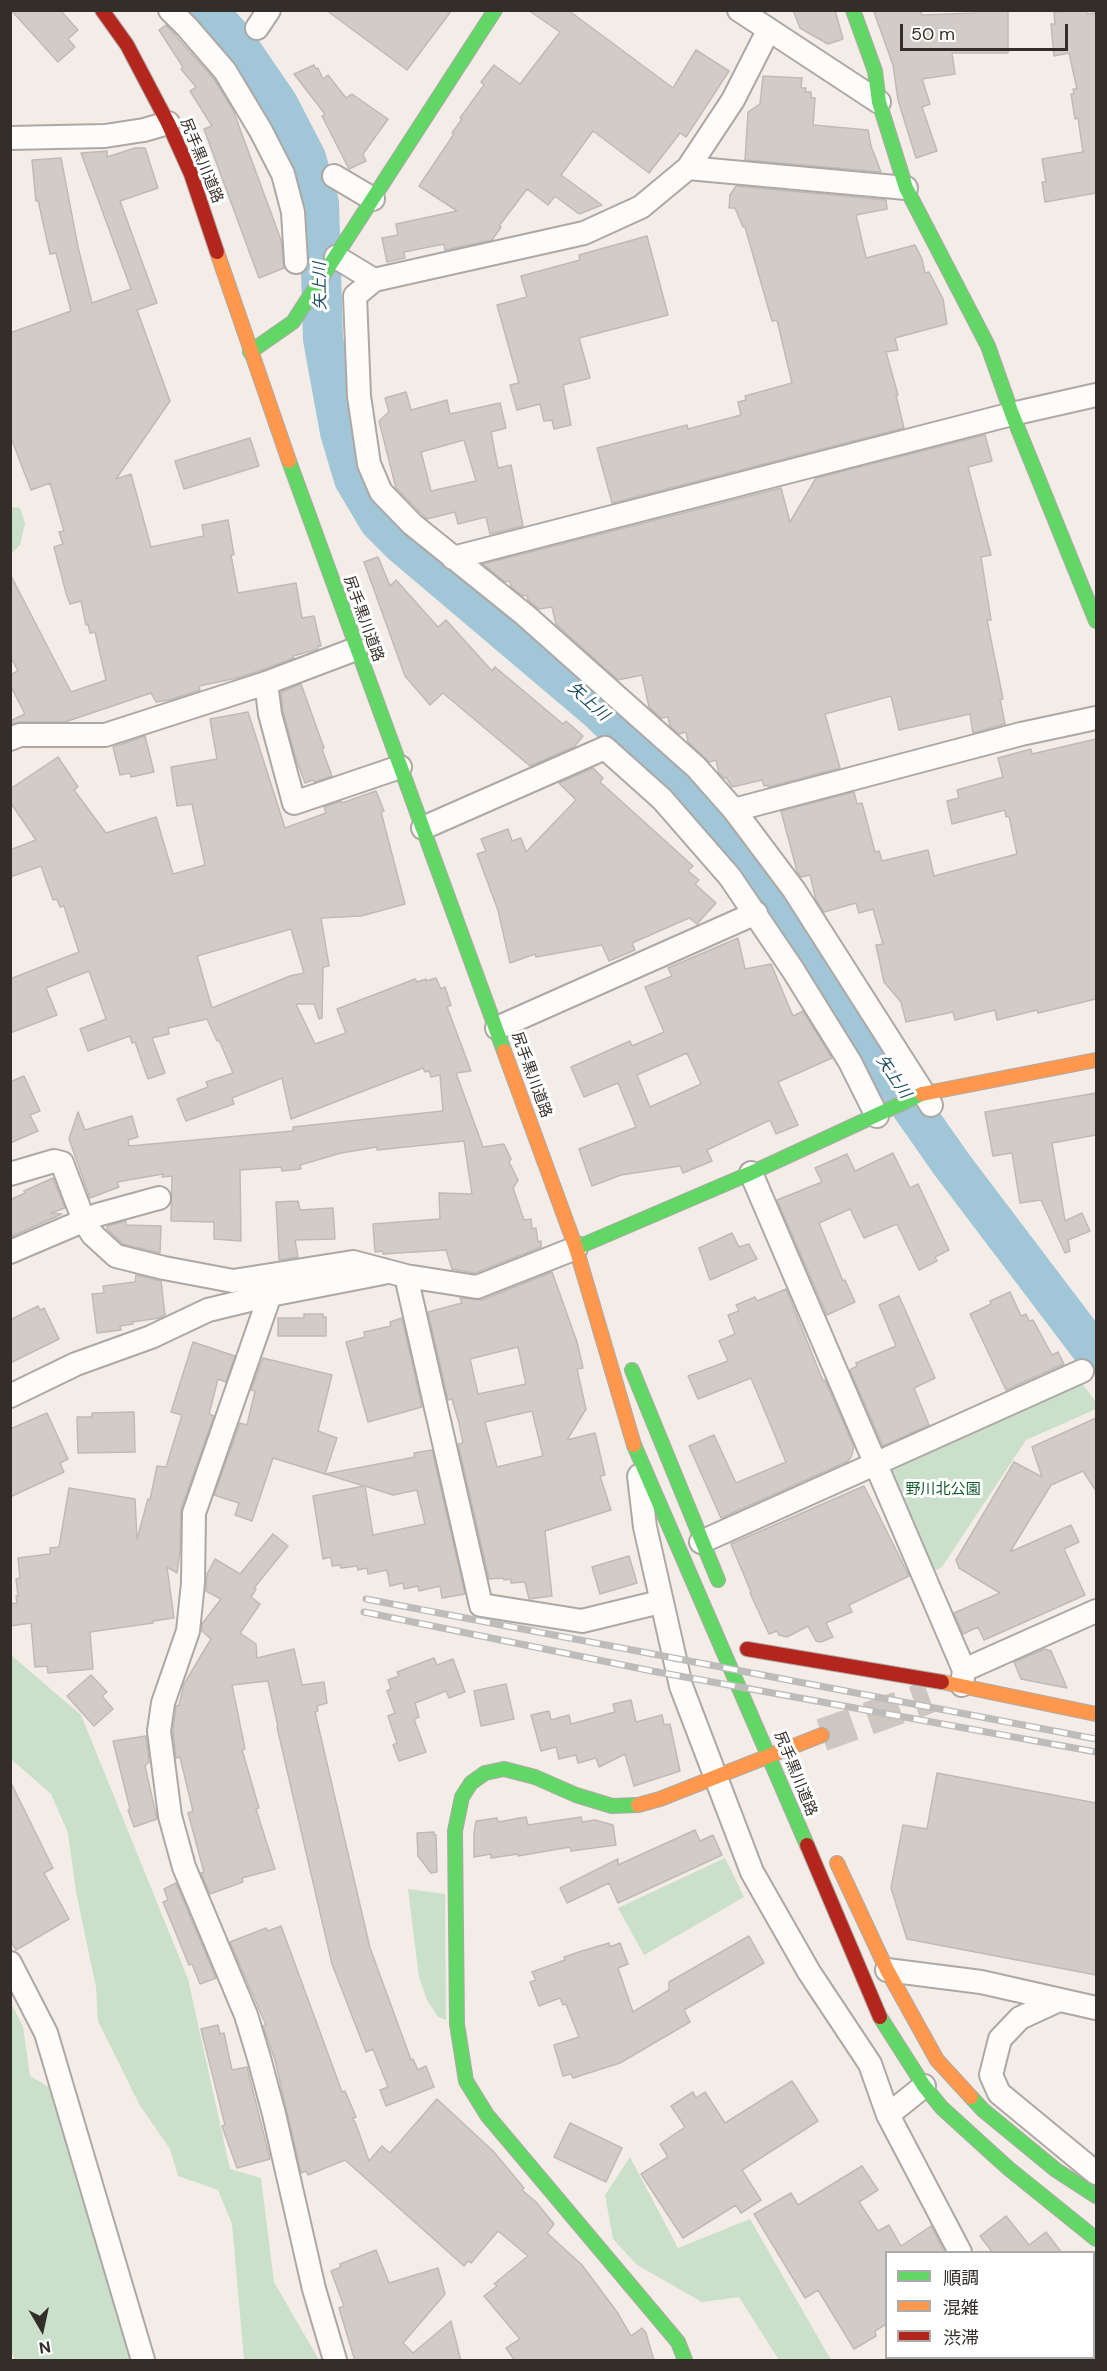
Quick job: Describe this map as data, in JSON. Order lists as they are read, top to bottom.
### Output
{
  "streets": {
    "main road": ["尻手黒川道路"]
  },
  "water": ["矢上川"],
  "parks": ["野川北公園"],
  "legend": ["順調", "混雑", "渋滞"],
  "scale_bar": "50 m",
  "north": "bottom"
}
